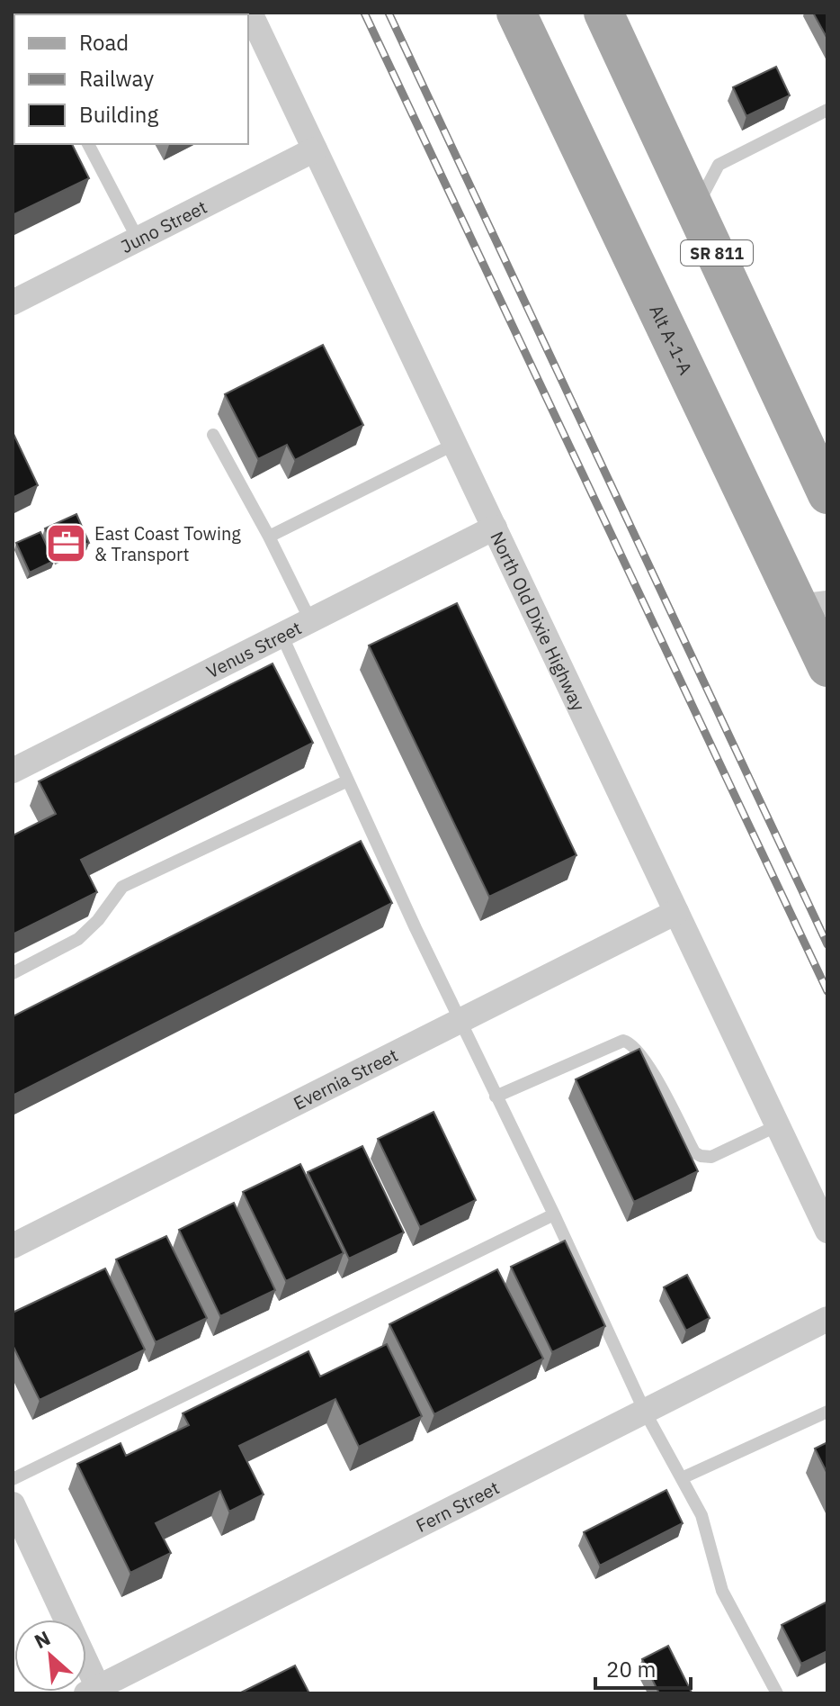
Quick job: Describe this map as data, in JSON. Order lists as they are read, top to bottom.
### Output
{
  "streets": {
    "main road": ["SR 811", "Alt A-1-A"],
    "street": [
      "Juno Street",
      "North Old Dixie Highway",
      "Venus Street",
      "Evernia Street",
      "Fern Street"
    ]
  },
  "crossings": [
    ["Juno Street", "North Old Dixie Highway"],
    ["North Old Dixie Highway", "Venus Street"],
    ["North Old Dixie Highway", "Evernia Street"]
  ],
  "places": {
    "office": ["East Coast Towing & Transport"]
  },
  "legend": ["Road", "Railway", "Building"],
  "scale_bar": "20 m",
  "north": "top left"
}
